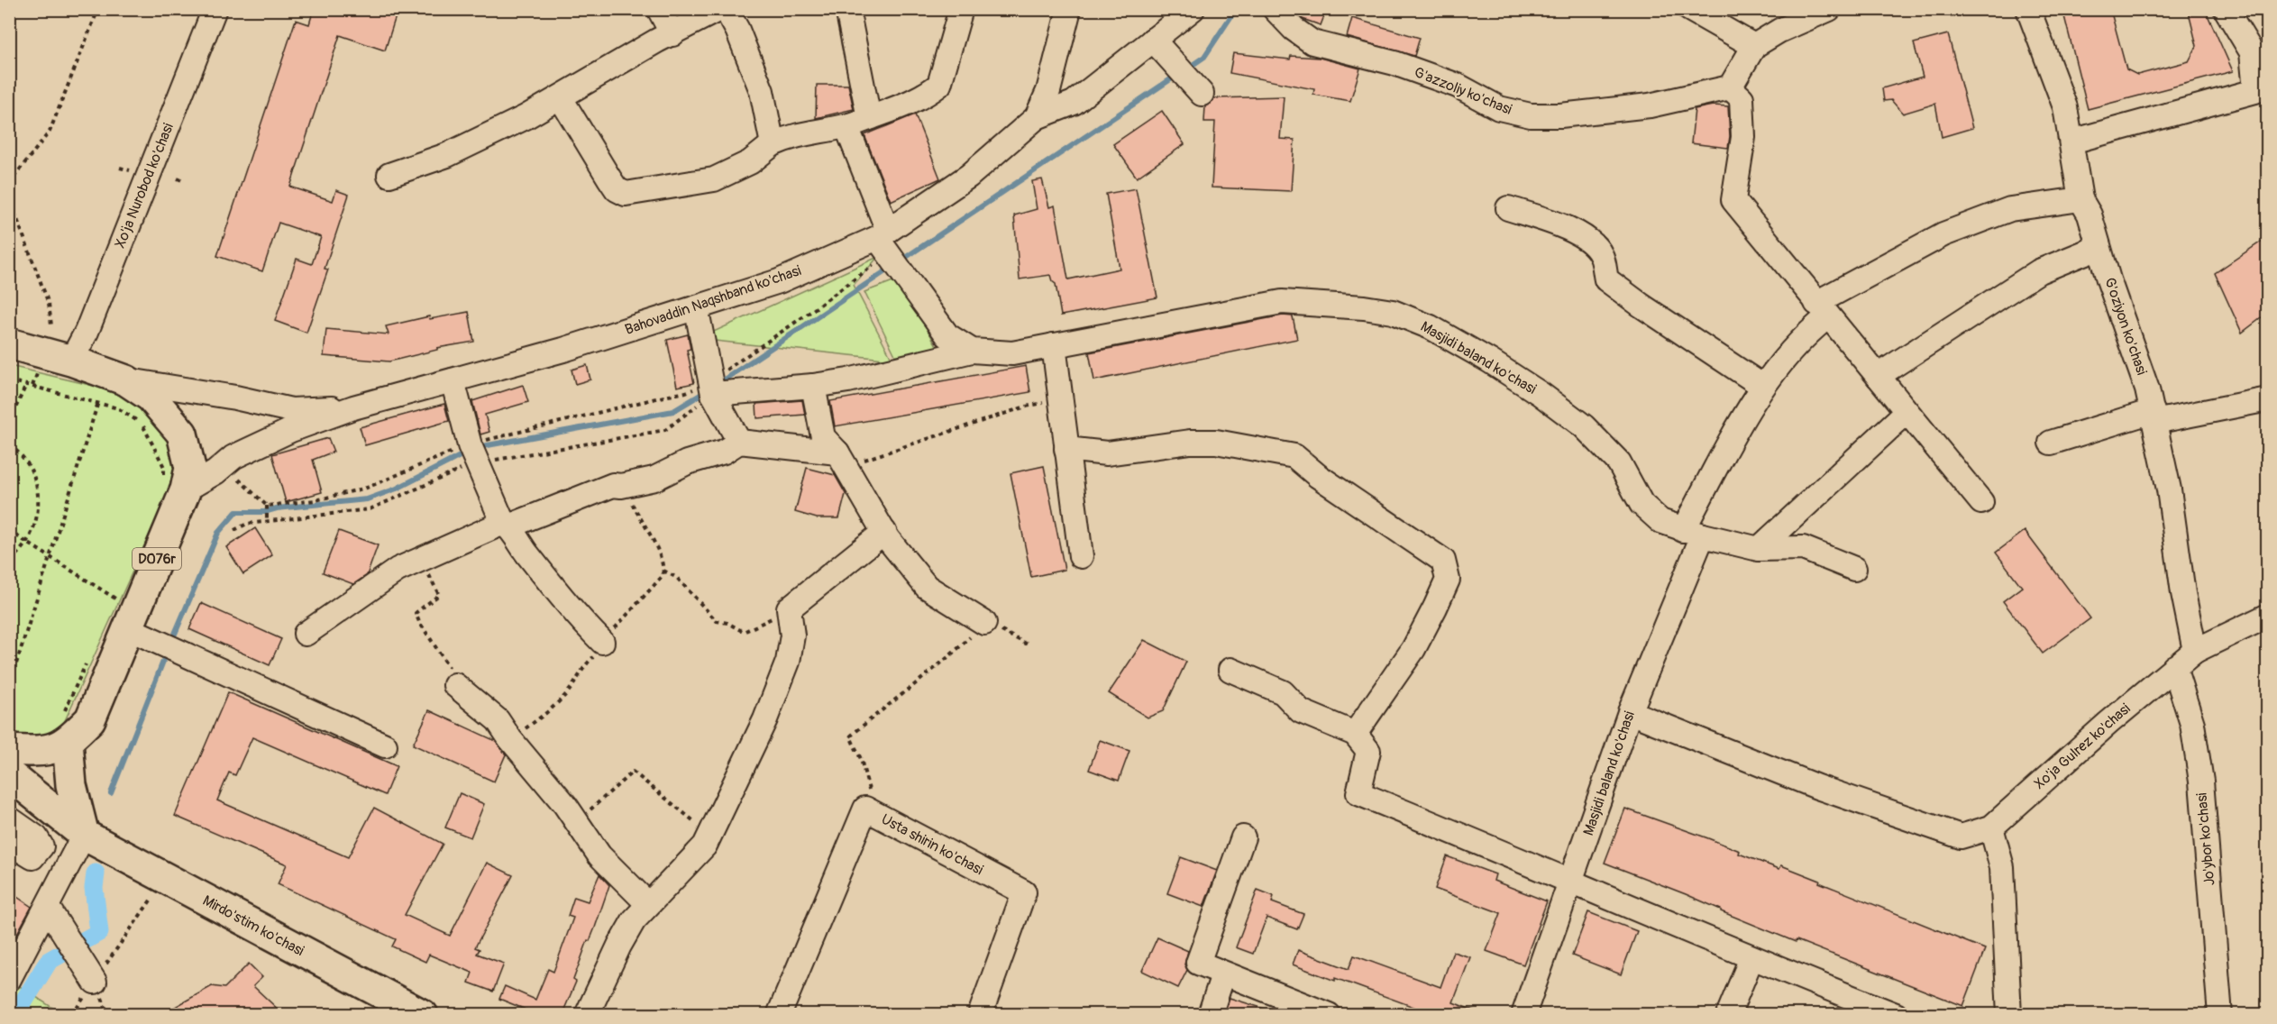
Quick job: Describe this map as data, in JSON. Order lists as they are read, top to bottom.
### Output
{
  "streets": {
    "main road": ["D076r", "Mirdo'stim ko'chasi"],
    "street": [
      "G'azzoliy ko'chasi",
      "Xo'ja Nurobod ko'chasi",
      "Bahovaddin Naqshband ko'chasi",
      "G'oziyon ko'chasi",
      "Masjidi baland ko'chasi",
      "Xo'ja Gulrez ko'chasi",
      "Jo'ybor ko'chasi",
      "Usta shirin ko'chasi"
    ]
  },
  "crossings": [
    ["Bahovaddin Naqshband ko'chasi", "D076r"],
    ["G'oziyon ko'chasi", "Xo'ja Gulrez ko'chasi"],
    ["Xo'ja Gulrez ko'chasi", "Jo'ybor ko'chasi"]
  ]
}
